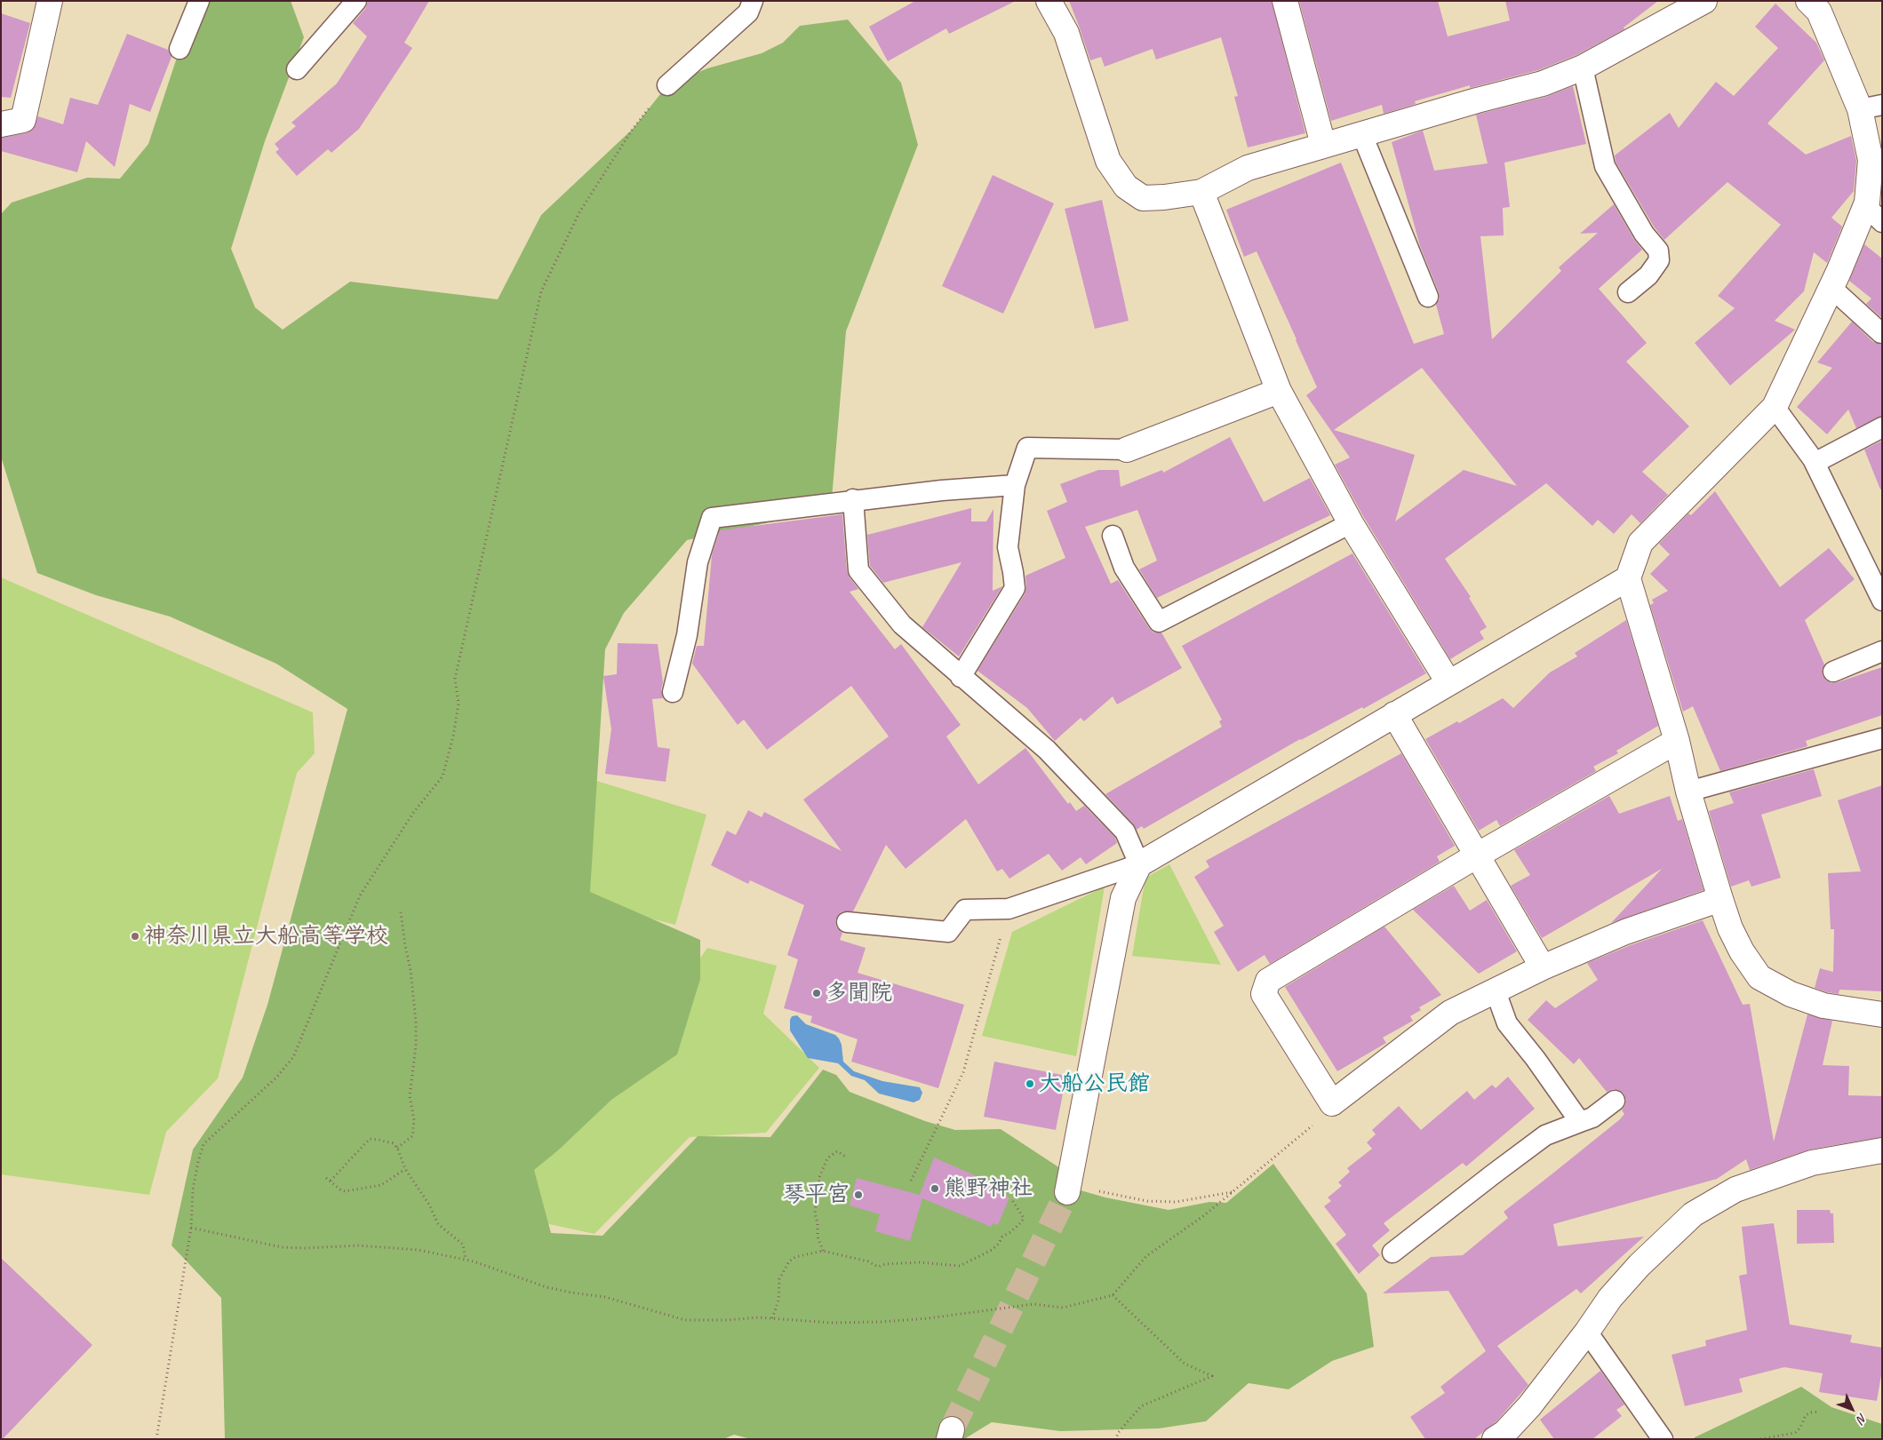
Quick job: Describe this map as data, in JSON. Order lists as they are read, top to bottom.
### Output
{
  "places": [
    "神奈川県立大船高等学校",
    "多聞院",
    "大船公民館",
    "熊野神社",
    "琴平宮"
  ],
  "north": "bottom right"
}
